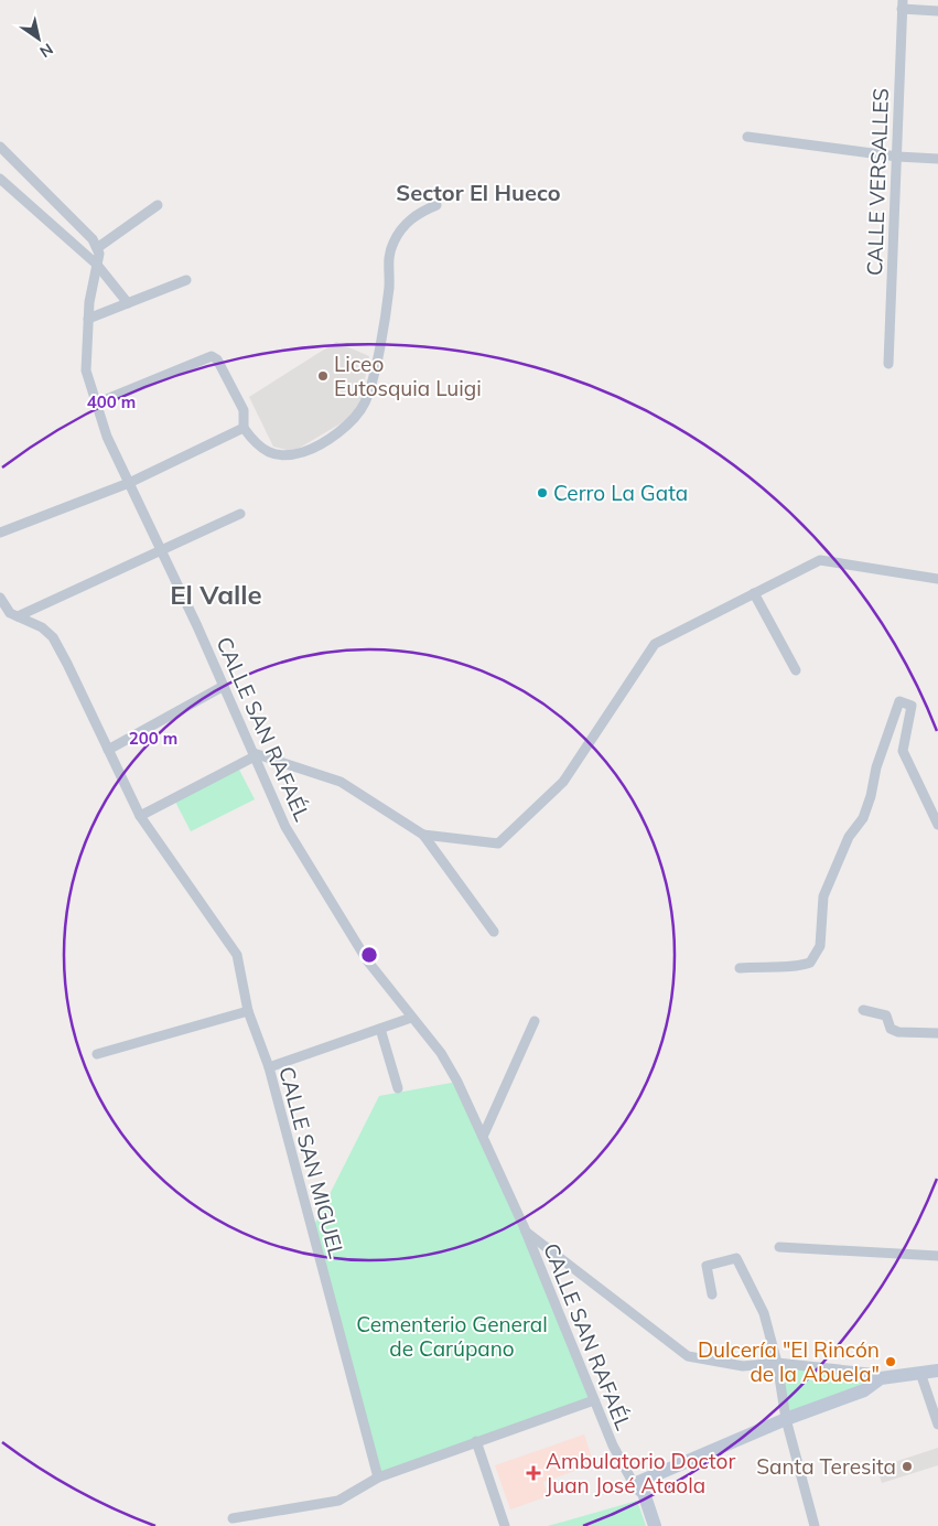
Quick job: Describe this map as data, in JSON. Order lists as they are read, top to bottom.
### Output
{
  "streets": {
    "street": ["CALLE VERSALLES", "CALLE SAN RAFAÉL", "CALLE SAN MIGUEL"]
  },
  "districts": ["Sector El Hueco", "El Valle"],
  "parks": ["Cementerio General de Carúpano"],
  "places": {
    "other": [
      "Liceo Eutosquia Luigi",
      "Cerro La Gata",
      "Dulcería \"El Rincón de la Abuela\"",
      "Santa Teresita"
    ],
    "health": ["Ambulatorio Doctor Juan José Ataola"]
  },
  "north": "bottom right",
  "rings": ["400 m", "200 m"]
}
